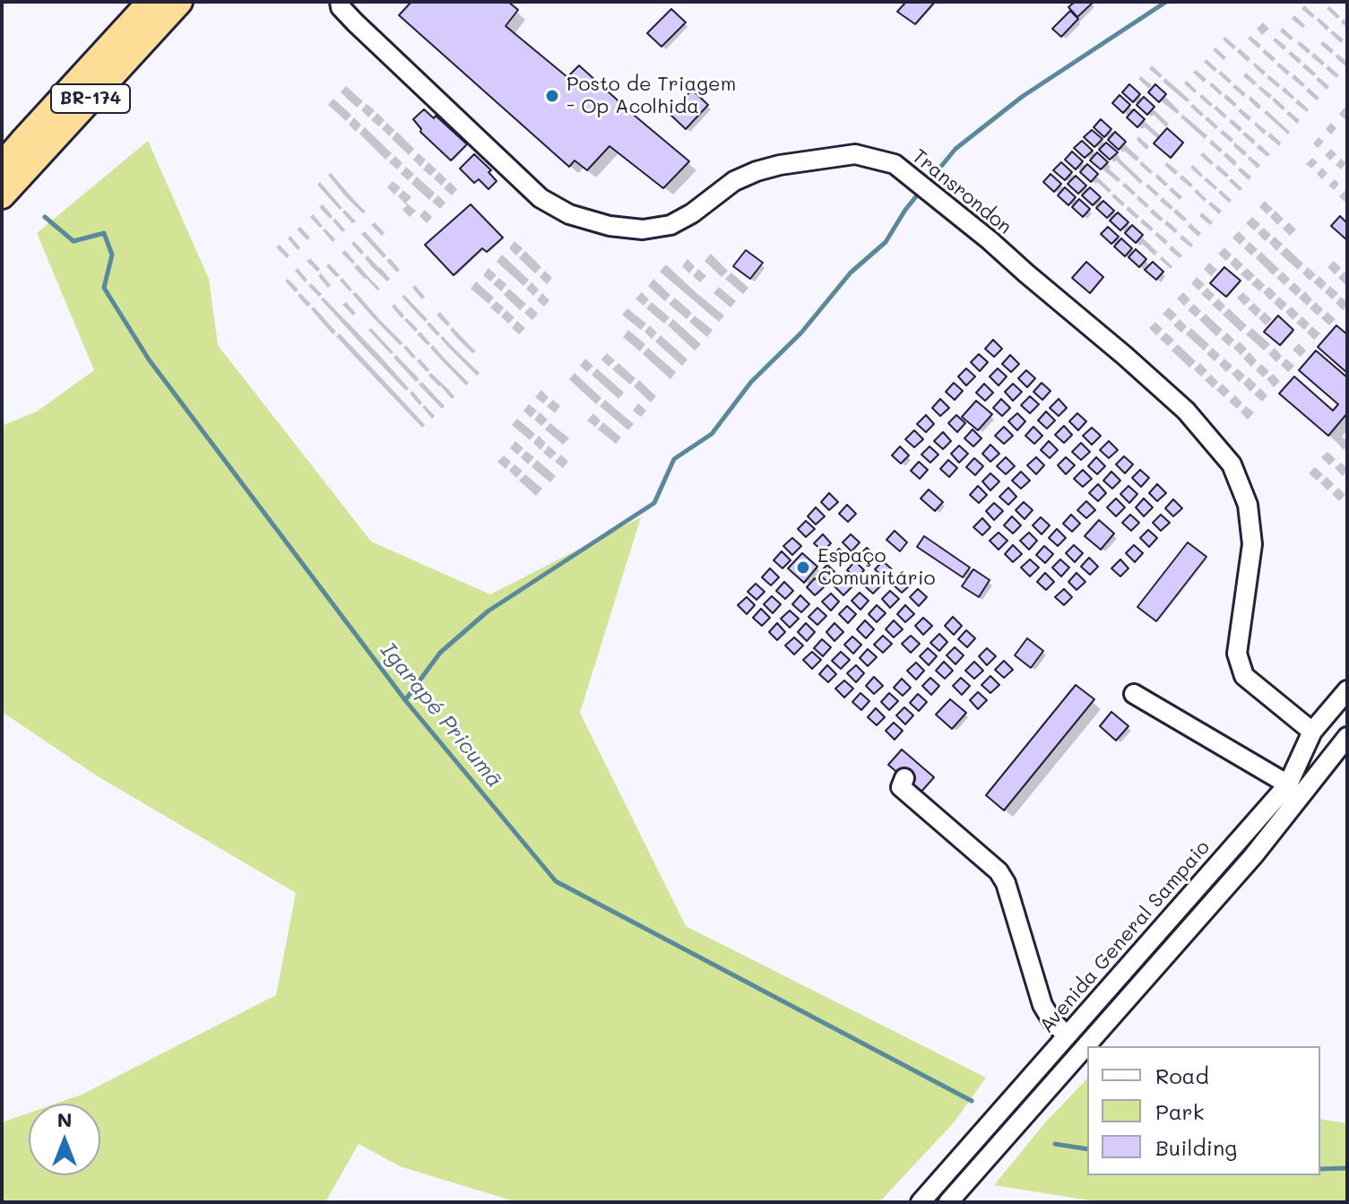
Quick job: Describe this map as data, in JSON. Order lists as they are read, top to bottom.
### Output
{
  "streets": {
    "highway": ["BR-174"],
    "street": ["Transrondon", "Avenida General Sampaio"]
  },
  "crossings": [
    ["Transrondon", "Avenida General Sampaio"]
  ],
  "water": ["Igarapé Pricumã"],
  "places": ["Posto de Triagem - Op Acolhida", "Espaço Comunitário"],
  "legend": ["Road", "Park", "Building"],
  "north": "top"
}
